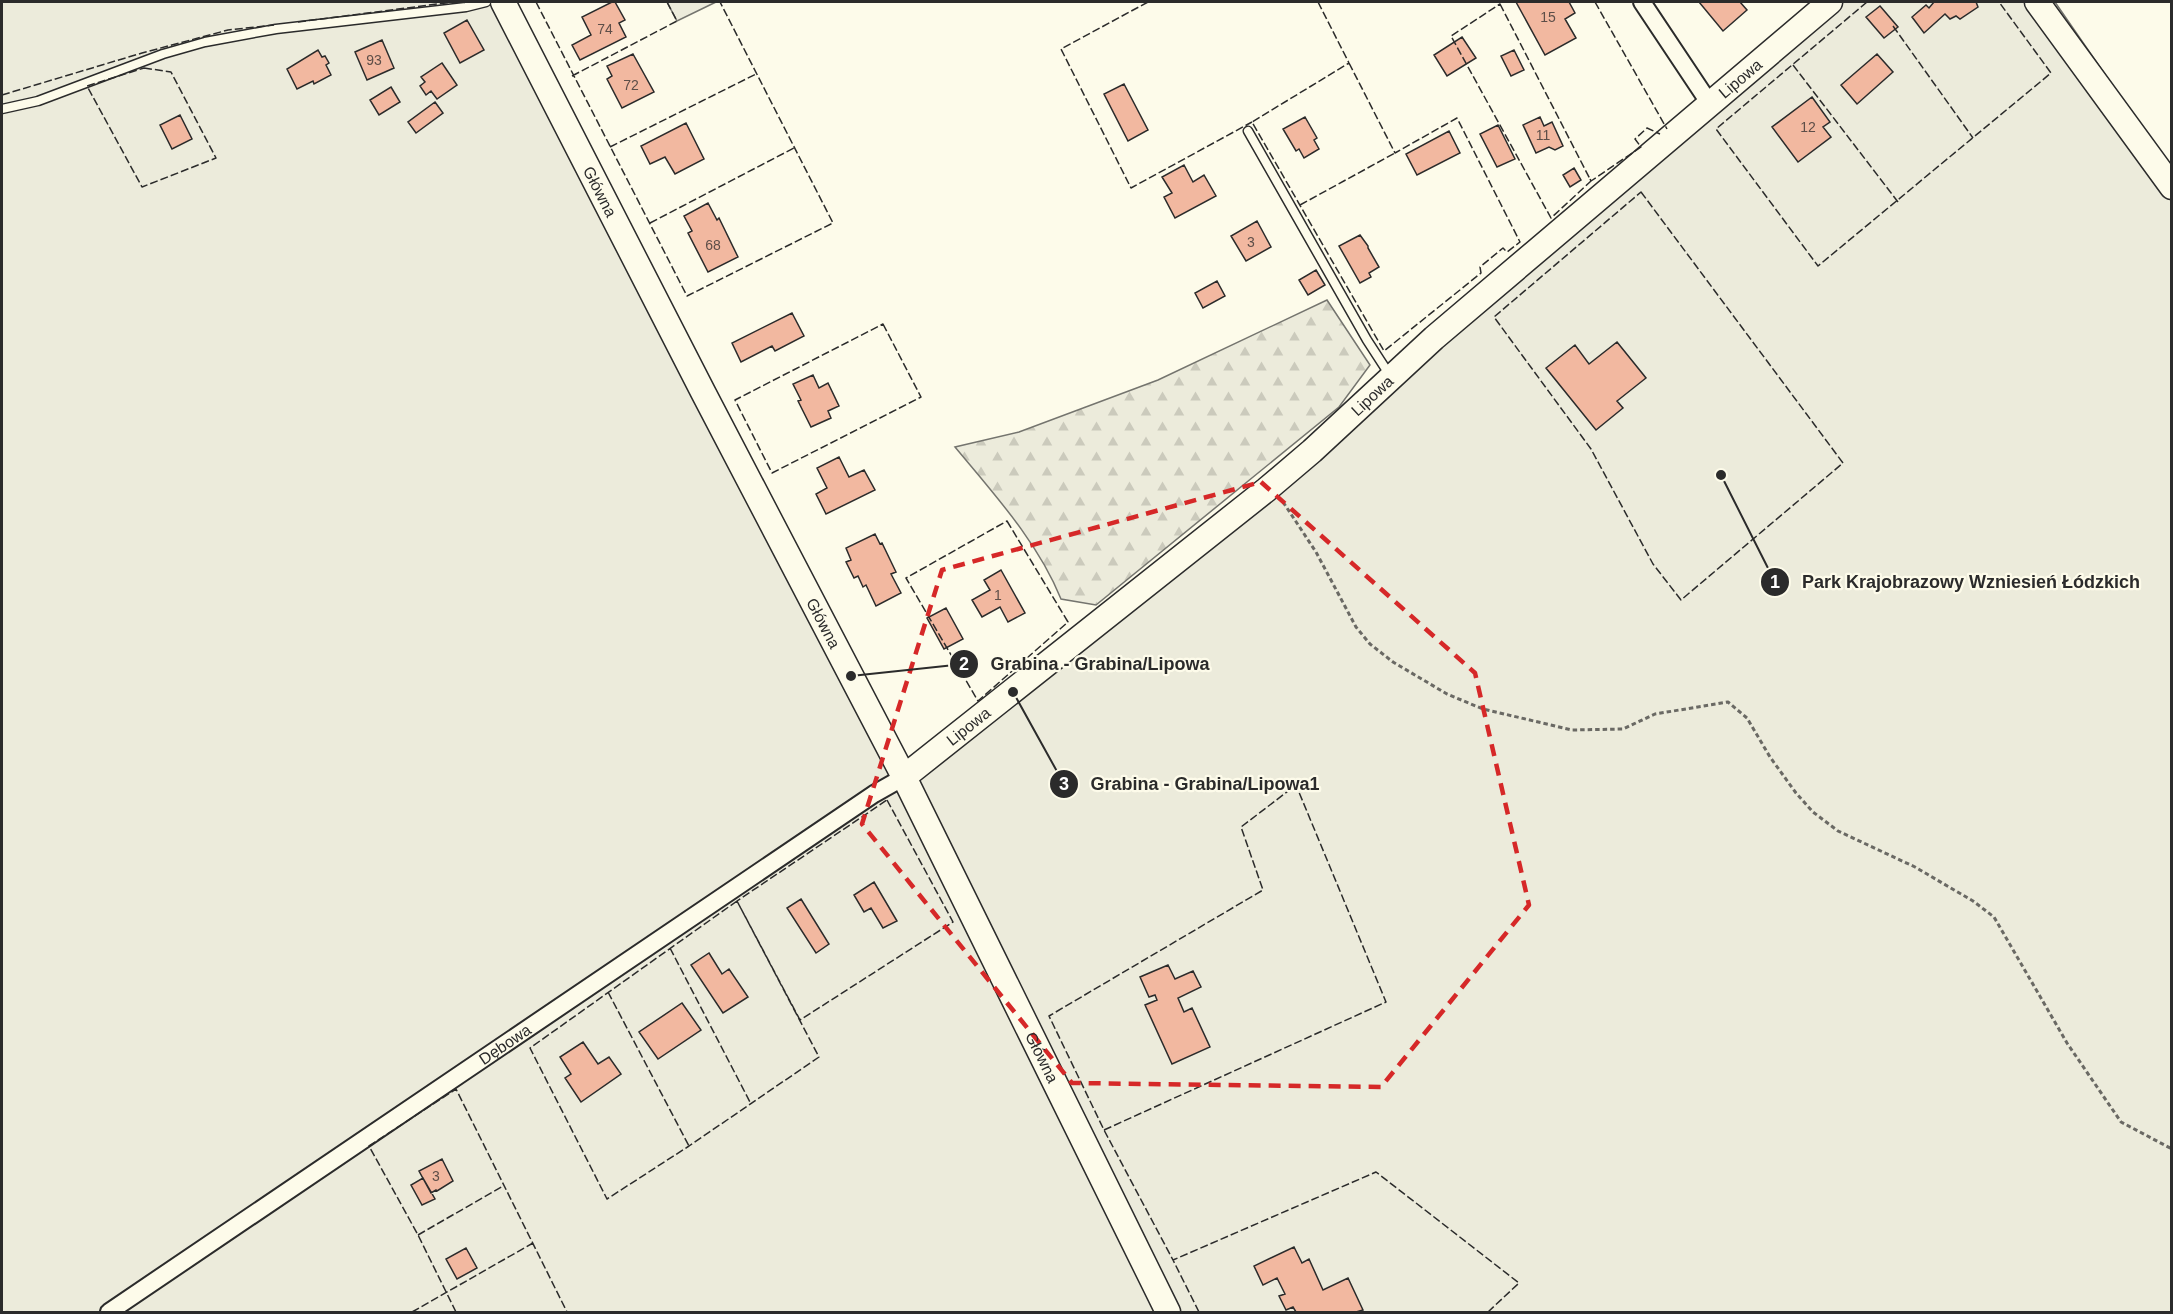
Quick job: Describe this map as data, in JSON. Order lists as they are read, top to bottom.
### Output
{
  "streets": {
    "street": ["Lipowa", "Główna", "Dębowa"]
  },
  "crossings": [
    ["Lipowa", "Główna"],
    ["Lipowa", "Dębowa"],
    ["Główna", "Dębowa"]
  ],
  "places": ["Park Krajobrazowy Wzniesień Łódzkich", "Grabina - Grabina/Lipowa", "Grabina - Grabina/Lipowa1"],
  "house_numbers": [
    "15",
    "74",
    "93",
    "72",
    "12",
    "11",
    "3",
    "68",
    "1",
    "3"
  ]
}
